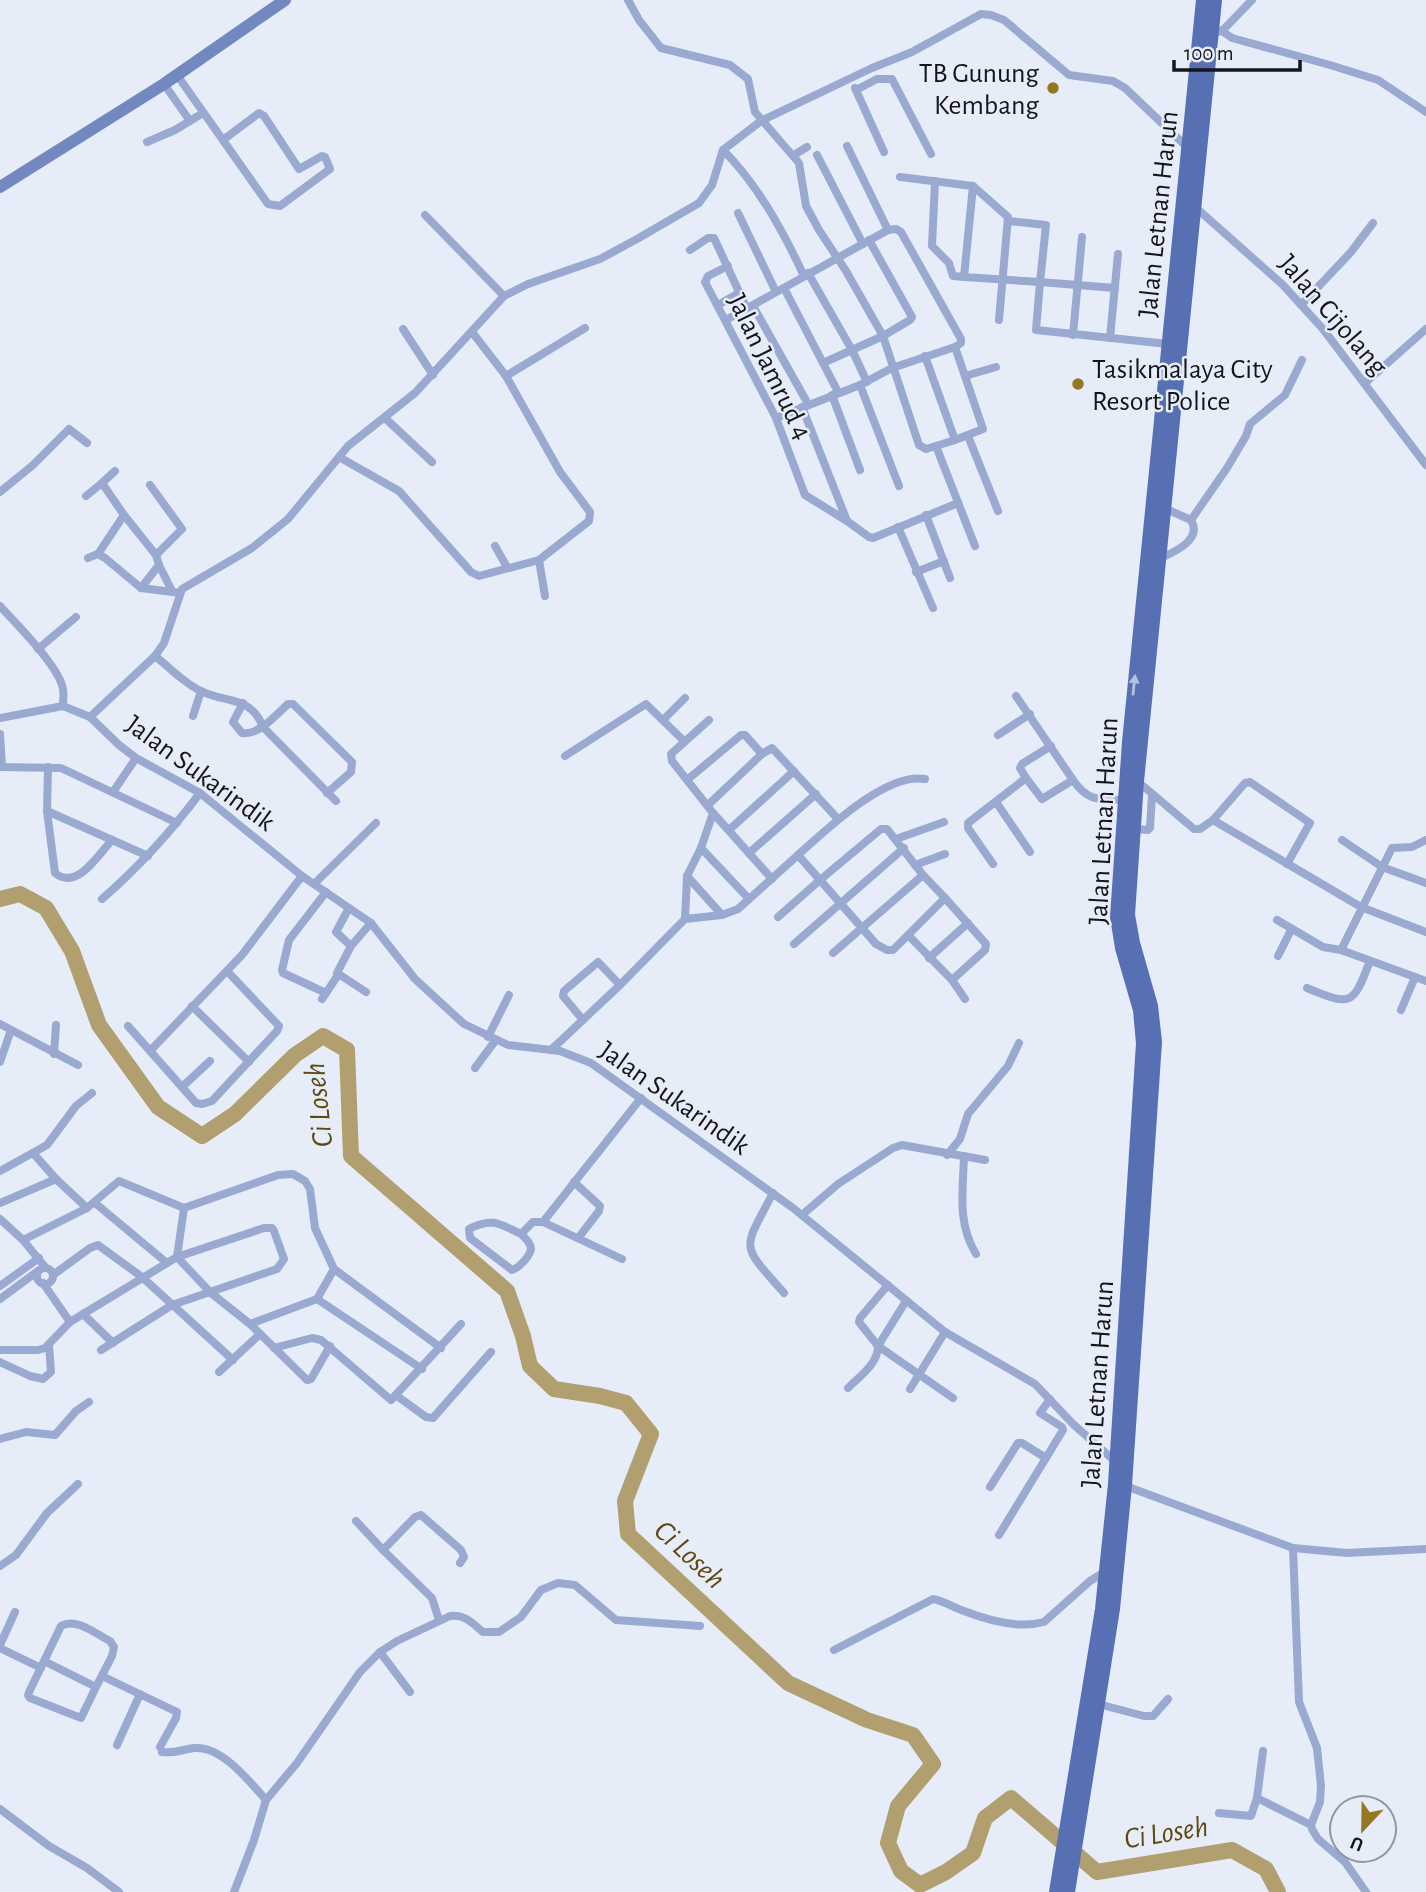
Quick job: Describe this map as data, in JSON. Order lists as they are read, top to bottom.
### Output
{
  "streets": {
    "main road": ["Jalan Letnan Harun"],
    "street": ["Jalan Cijolang", "Jalan Jamrud 4", "Jalan Sukarindik"]
  },
  "crossings": [
    ["Jalan Letnan Harun", "Jalan Cijolang"],
    ["Jalan Letnan Harun", "Jalan Sukarindik"]
  ],
  "water": ["Ci Loseh"],
  "places": ["TB Gunung Kembang", "Tasikmalaya City Resort Police"],
  "scale_bar": "100 m",
  "north": "bottom"
}
